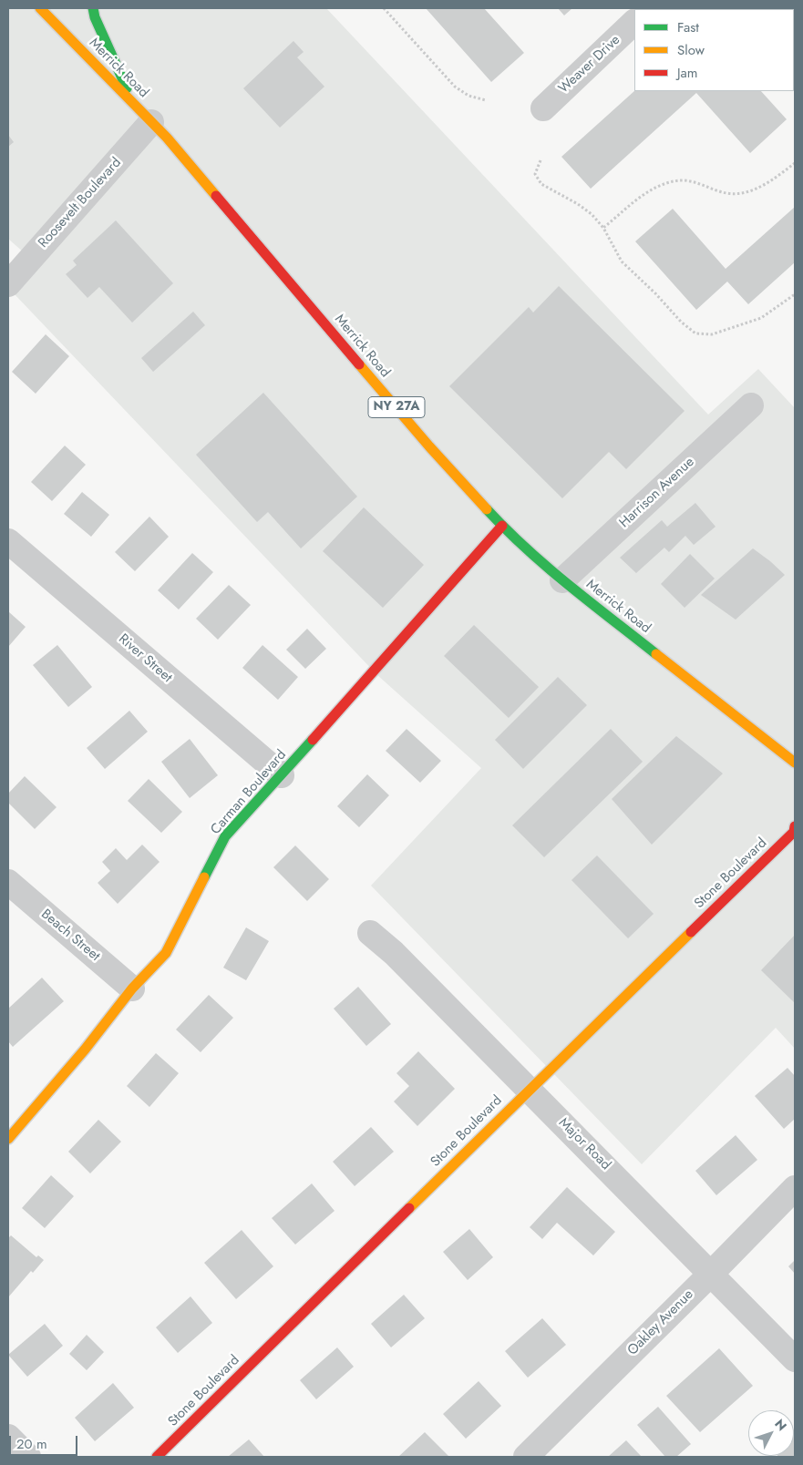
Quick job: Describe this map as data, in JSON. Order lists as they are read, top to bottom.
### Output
{
  "streets": {
    "street": [
      "Weaver Drive",
      "Merrick Road",
      "Roosevelt Boulevard",
      "NY 27A",
      "Harrison Avenue",
      "River Street",
      "Carman Boulevard",
      "Stone Boulevard",
      "Beach Street",
      "Major Road",
      "Oakley Avenue"
    ]
  },
  "crossings": [
    ["Merrick Road", "Roosevelt Boulevard"],
    ["Merrick Road", "Harrison Avenue"],
    ["Merrick Road", "Carman Boulevard"],
    ["River Street", "Carman Boulevard"],
    ["Carman Boulevard", "Beach Street"],
    ["Stone Boulevard", "Major Road"],
    ["Major Road", "Oakley Avenue"]
  ],
  "legend": ["Fast", "Slow", "Jam"],
  "scale_bar": "20 m",
  "north": "top right"
}
